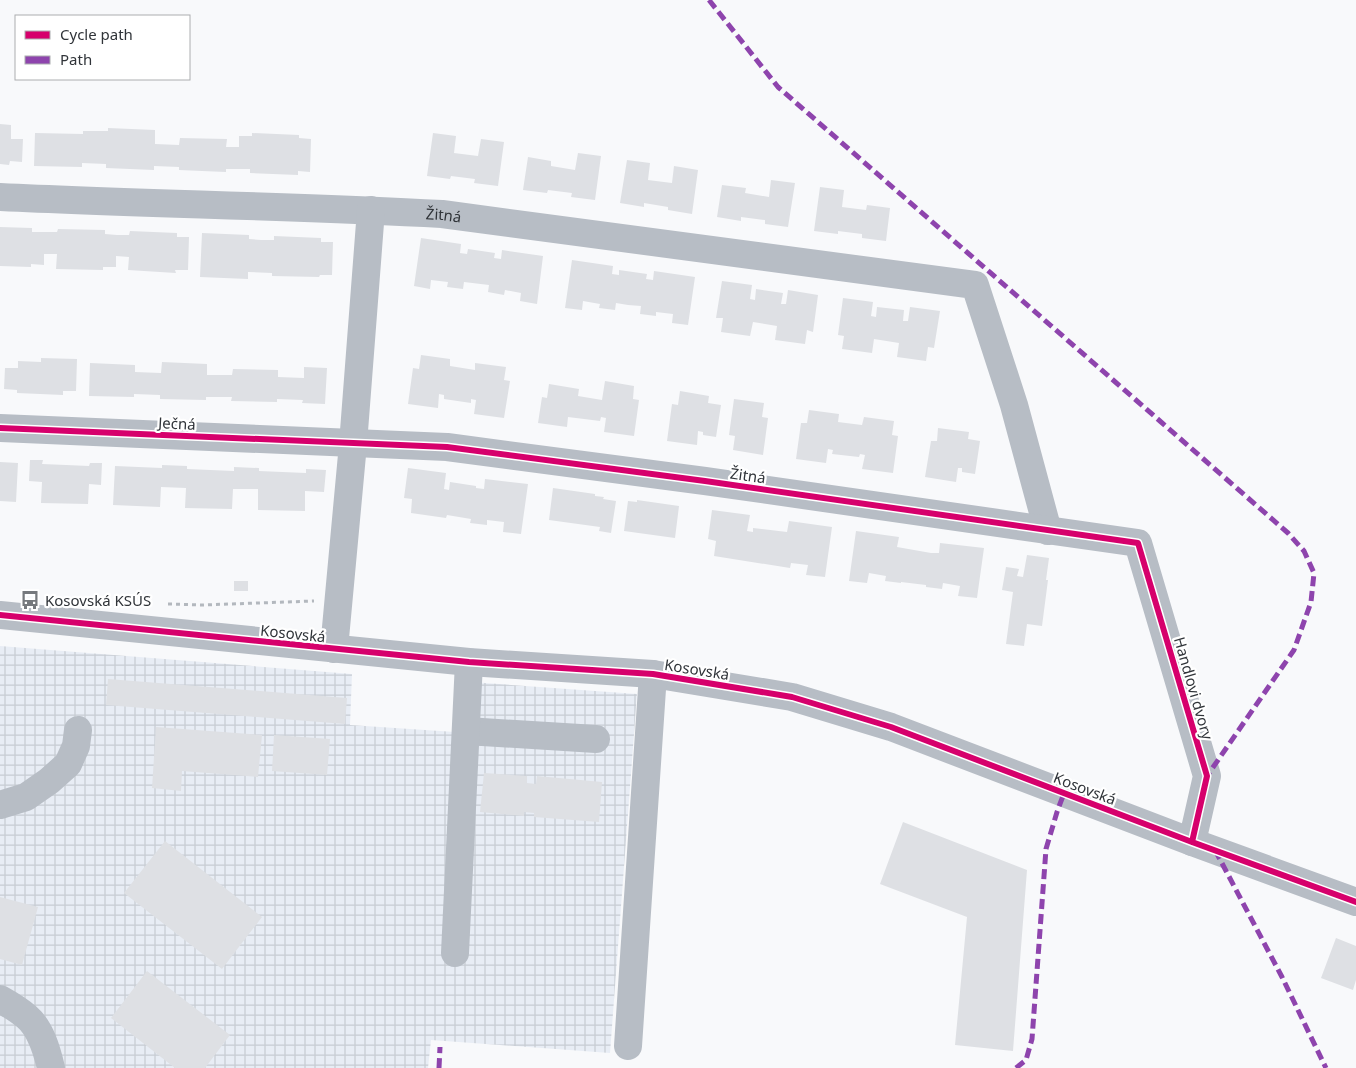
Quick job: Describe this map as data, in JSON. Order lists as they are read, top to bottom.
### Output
{
  "streets": {
    "street": [
      "Žitná",
      "Ječná",
      "Kosovská",
      "Handlovi dvory"
    ]
  },
  "crossings": [
    ["Žitná", "Ječná"],
    ["Žitná", "Handlovi dvory"],
    ["Kosovská", "Handlovi dvory"]
  ],
  "places": {
    "bus stop": ["Kosovská KSÚS"]
  },
  "legend": ["Cycle path", "Path"]
}
